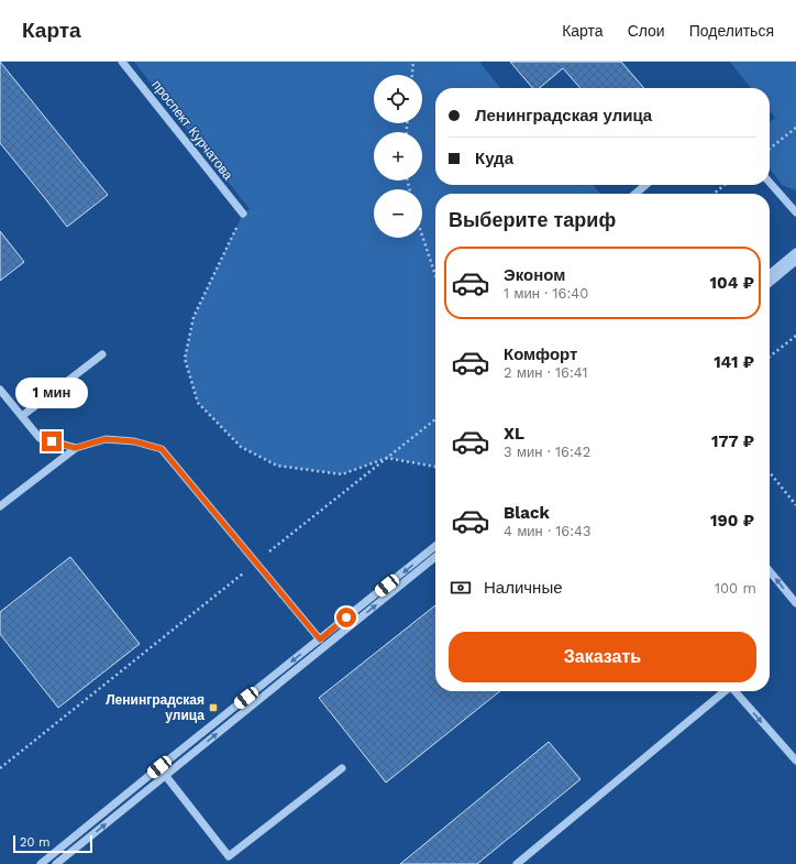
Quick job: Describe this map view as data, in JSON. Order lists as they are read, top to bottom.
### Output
{
  "streets": {
    "street": ["проспект Курчатова"]
  },
  "places": {
    "transit": ["Ленинградская улица"]
  },
  "scale_bar": "20 m",
  "page": {
    "header": "Карта",
    "nav": ["Карта", "Слои", "Поделиться"],
    "map_buttons": ["+", "−"],
    "banner": ["Ленинградская улица", "Куда"],
    "heading": "Выберите тариф",
    "list": [
      {
        "name": "Эконом",
        "note": "1 мин · 16:40",
        "value": "104 ₽"
      },
      {
        "name": "Комфорт",
        "note": "2 мин · 16:41",
        "value": "141 ₽"
      },
      {
        "name": "XL",
        "note": "3 мин · 16:42",
        "value": "177 ₽"
      },
      {
        "name": "Black",
        "note": "4 мин · 16:43",
        "value": "190 ₽"
      }
    ],
    "bubble": "1 мин",
    "pay": ["Наличные", "100 m"],
    "buttons": "Заказать",
    "scale": "20 m"
  }
}
